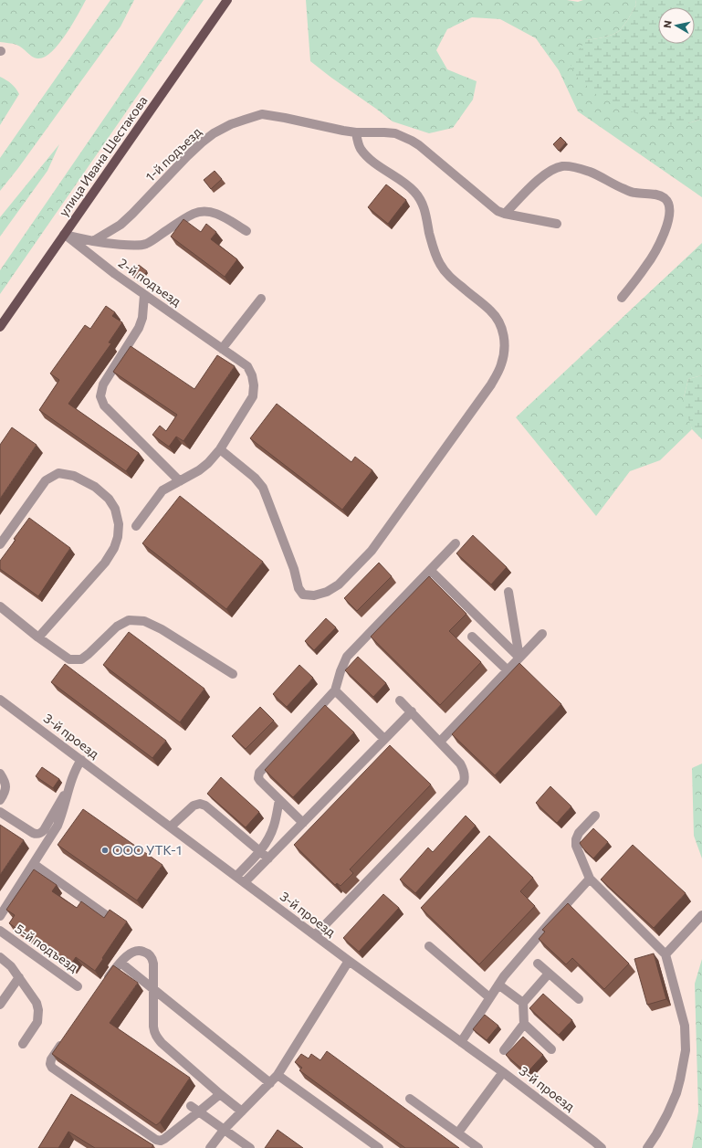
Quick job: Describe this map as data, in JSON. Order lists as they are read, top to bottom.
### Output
{
  "streets": {
    "main road": ["улица Ивана Шестакова"],
    "street": [
      "1-й подъезд",
      "2-й подъезд",
      "3-й проезд",
      "5-й подъезд"
    ]
  },
  "crossings": [
    ["улица Ивана Шестакова", "2-й подъезд"]
  ],
  "places": ["ООО УТК-1"],
  "north": "left"
}
